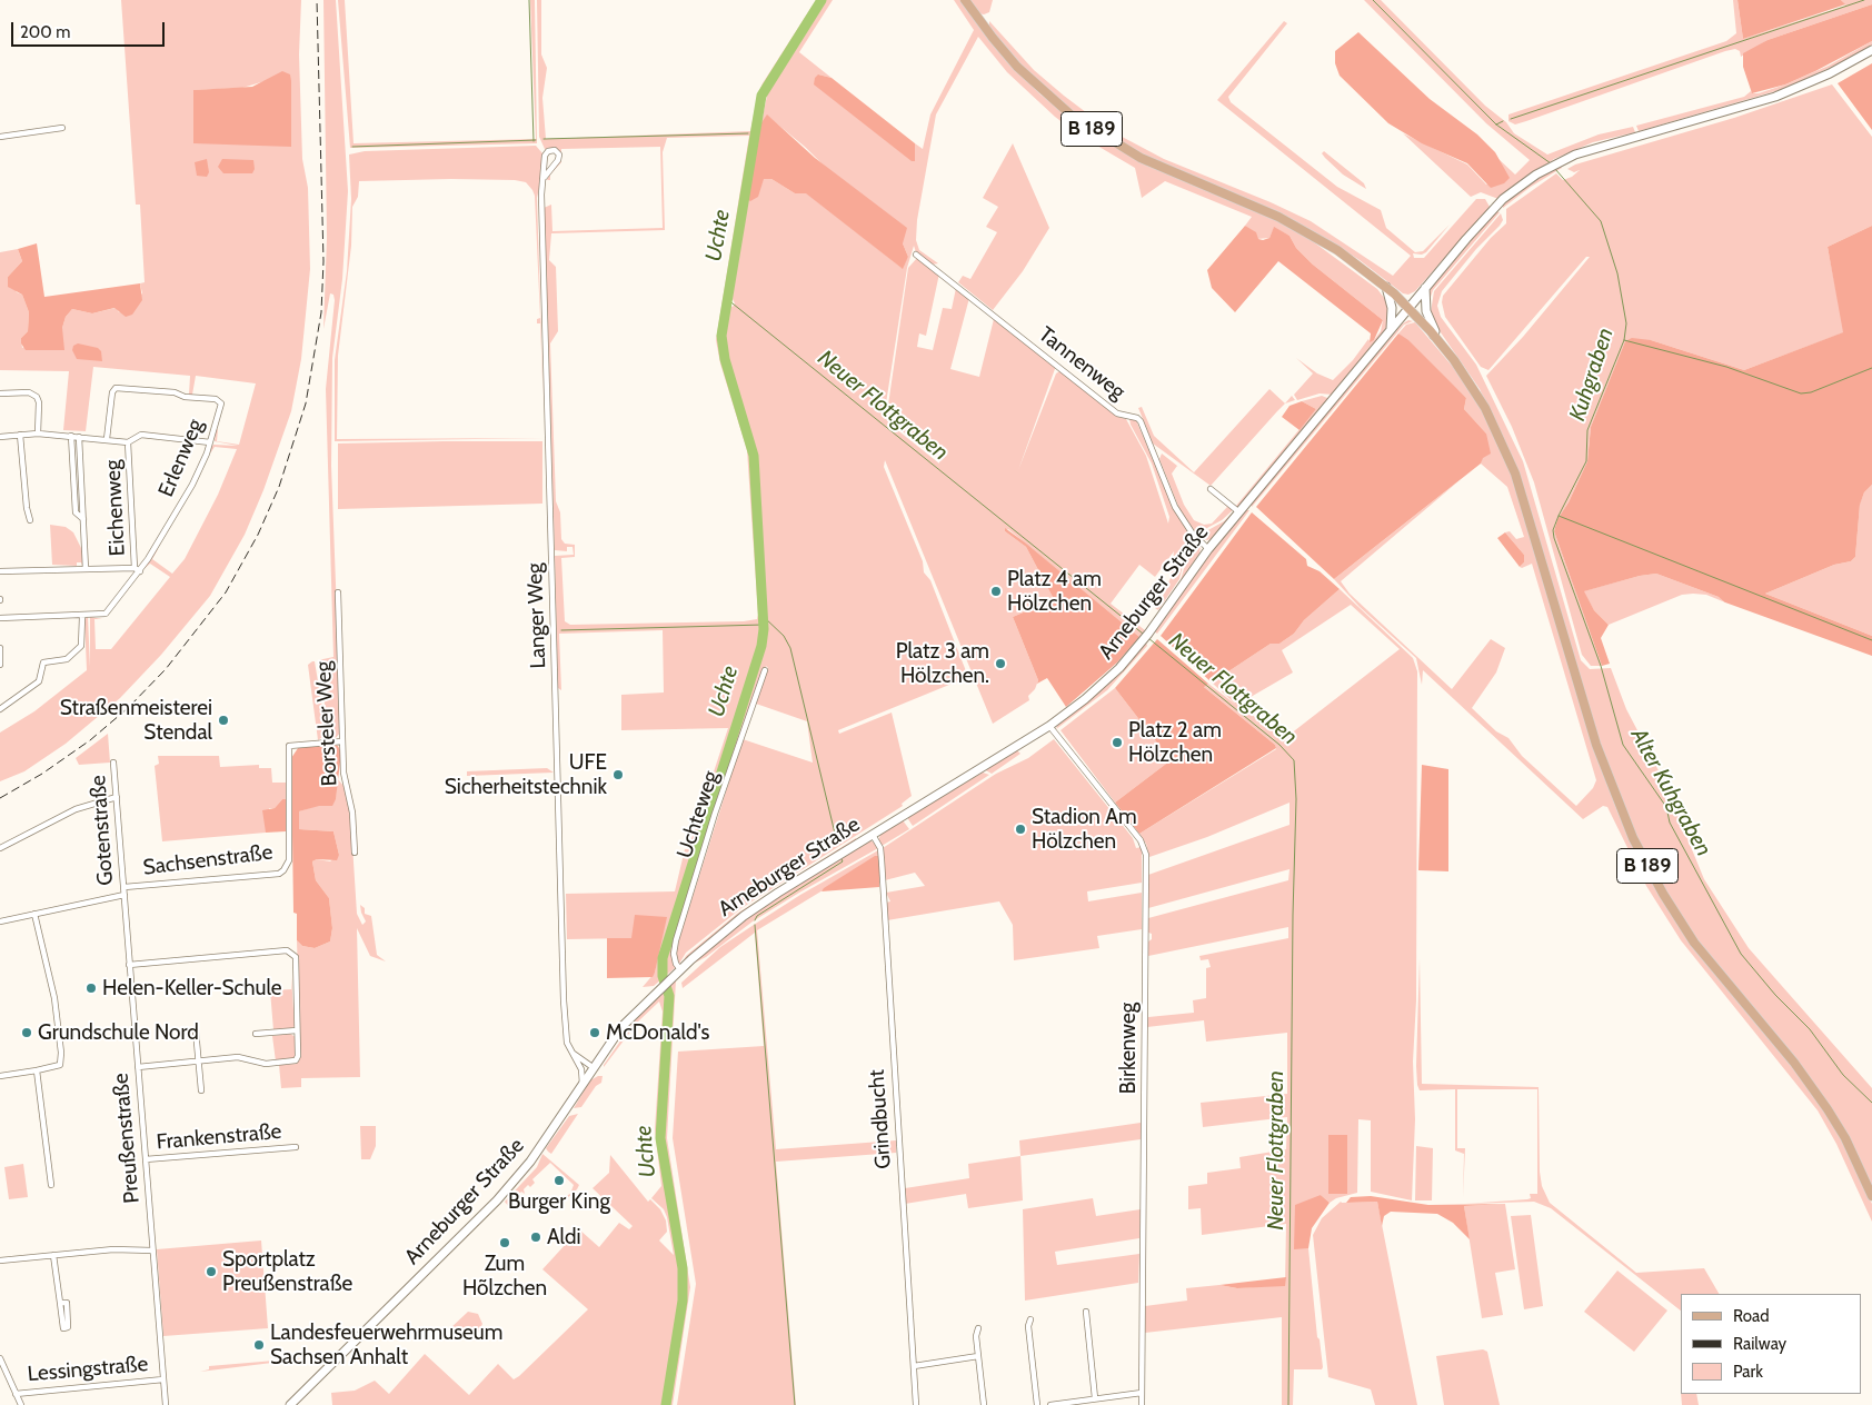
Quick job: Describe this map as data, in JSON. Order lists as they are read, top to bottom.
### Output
{
  "streets": {
    "main road": ["B 189", "Arneburger Straße"],
    "street": [
      "Tannenweg",
      "Erlenweg",
      "Eichenweg",
      "Langer Weg",
      "Borsteler Weg",
      "Uchteweg",
      "Gotenstraße",
      "Sachsenstraße",
      "Birkenweg",
      "Grindbucht",
      "Frankenstraße",
      "Preußenstraße",
      "Lessingstraße"
    ]
  },
  "crossings": [
    ["B 189", "Arneburger Straße"],
    ["Tannenweg", "Arneburger Straße"],
    ["Erlenweg", "Eichenweg"],
    ["Arneburger Straße", "Langer Weg"],
    ["Arneburger Straße", "Uchteweg"],
    ["Arneburger Straße", "Birkenweg"],
    ["Arneburger Straße", "Grindbucht"],
    ["Borsteler Weg", "Sachsenstraße"],
    ["Gotenstraße", "Sachsenstraße"],
    ["Gotenstraße", "Preußenstraße"],
    ["Frankenstraße", "Preußenstraße"],
    ["Preußenstraße", "Lessingstraße"]
  ],
  "water": [
    "Uchte",
    "Kuhgraben",
    "Neuer Flottgraben",
    "Alter Kuhgraben"
  ],
  "places": [
    "Platz 4 am Hölzchen",
    "Platz 3 am Hölzchen.",
    "Straßenmeisterei Stendal",
    "Platz 2 am Hölzchen",
    "UFE Sicherheitstechnik",
    "Stadion Am Hölzchen",
    "Helen-Keller-Schule",
    "Grundschule Nord",
    "McDonald's",
    "Burger King",
    "Aldi",
    "Zum Hõlzchen",
    "Sportplatz Preußenstraße",
    "Landesfeuerwehrmuseum Sachsen Anhalt"
  ],
  "legend": ["Road", "Railway", "Park"],
  "scale_bar": "200 m"
}
